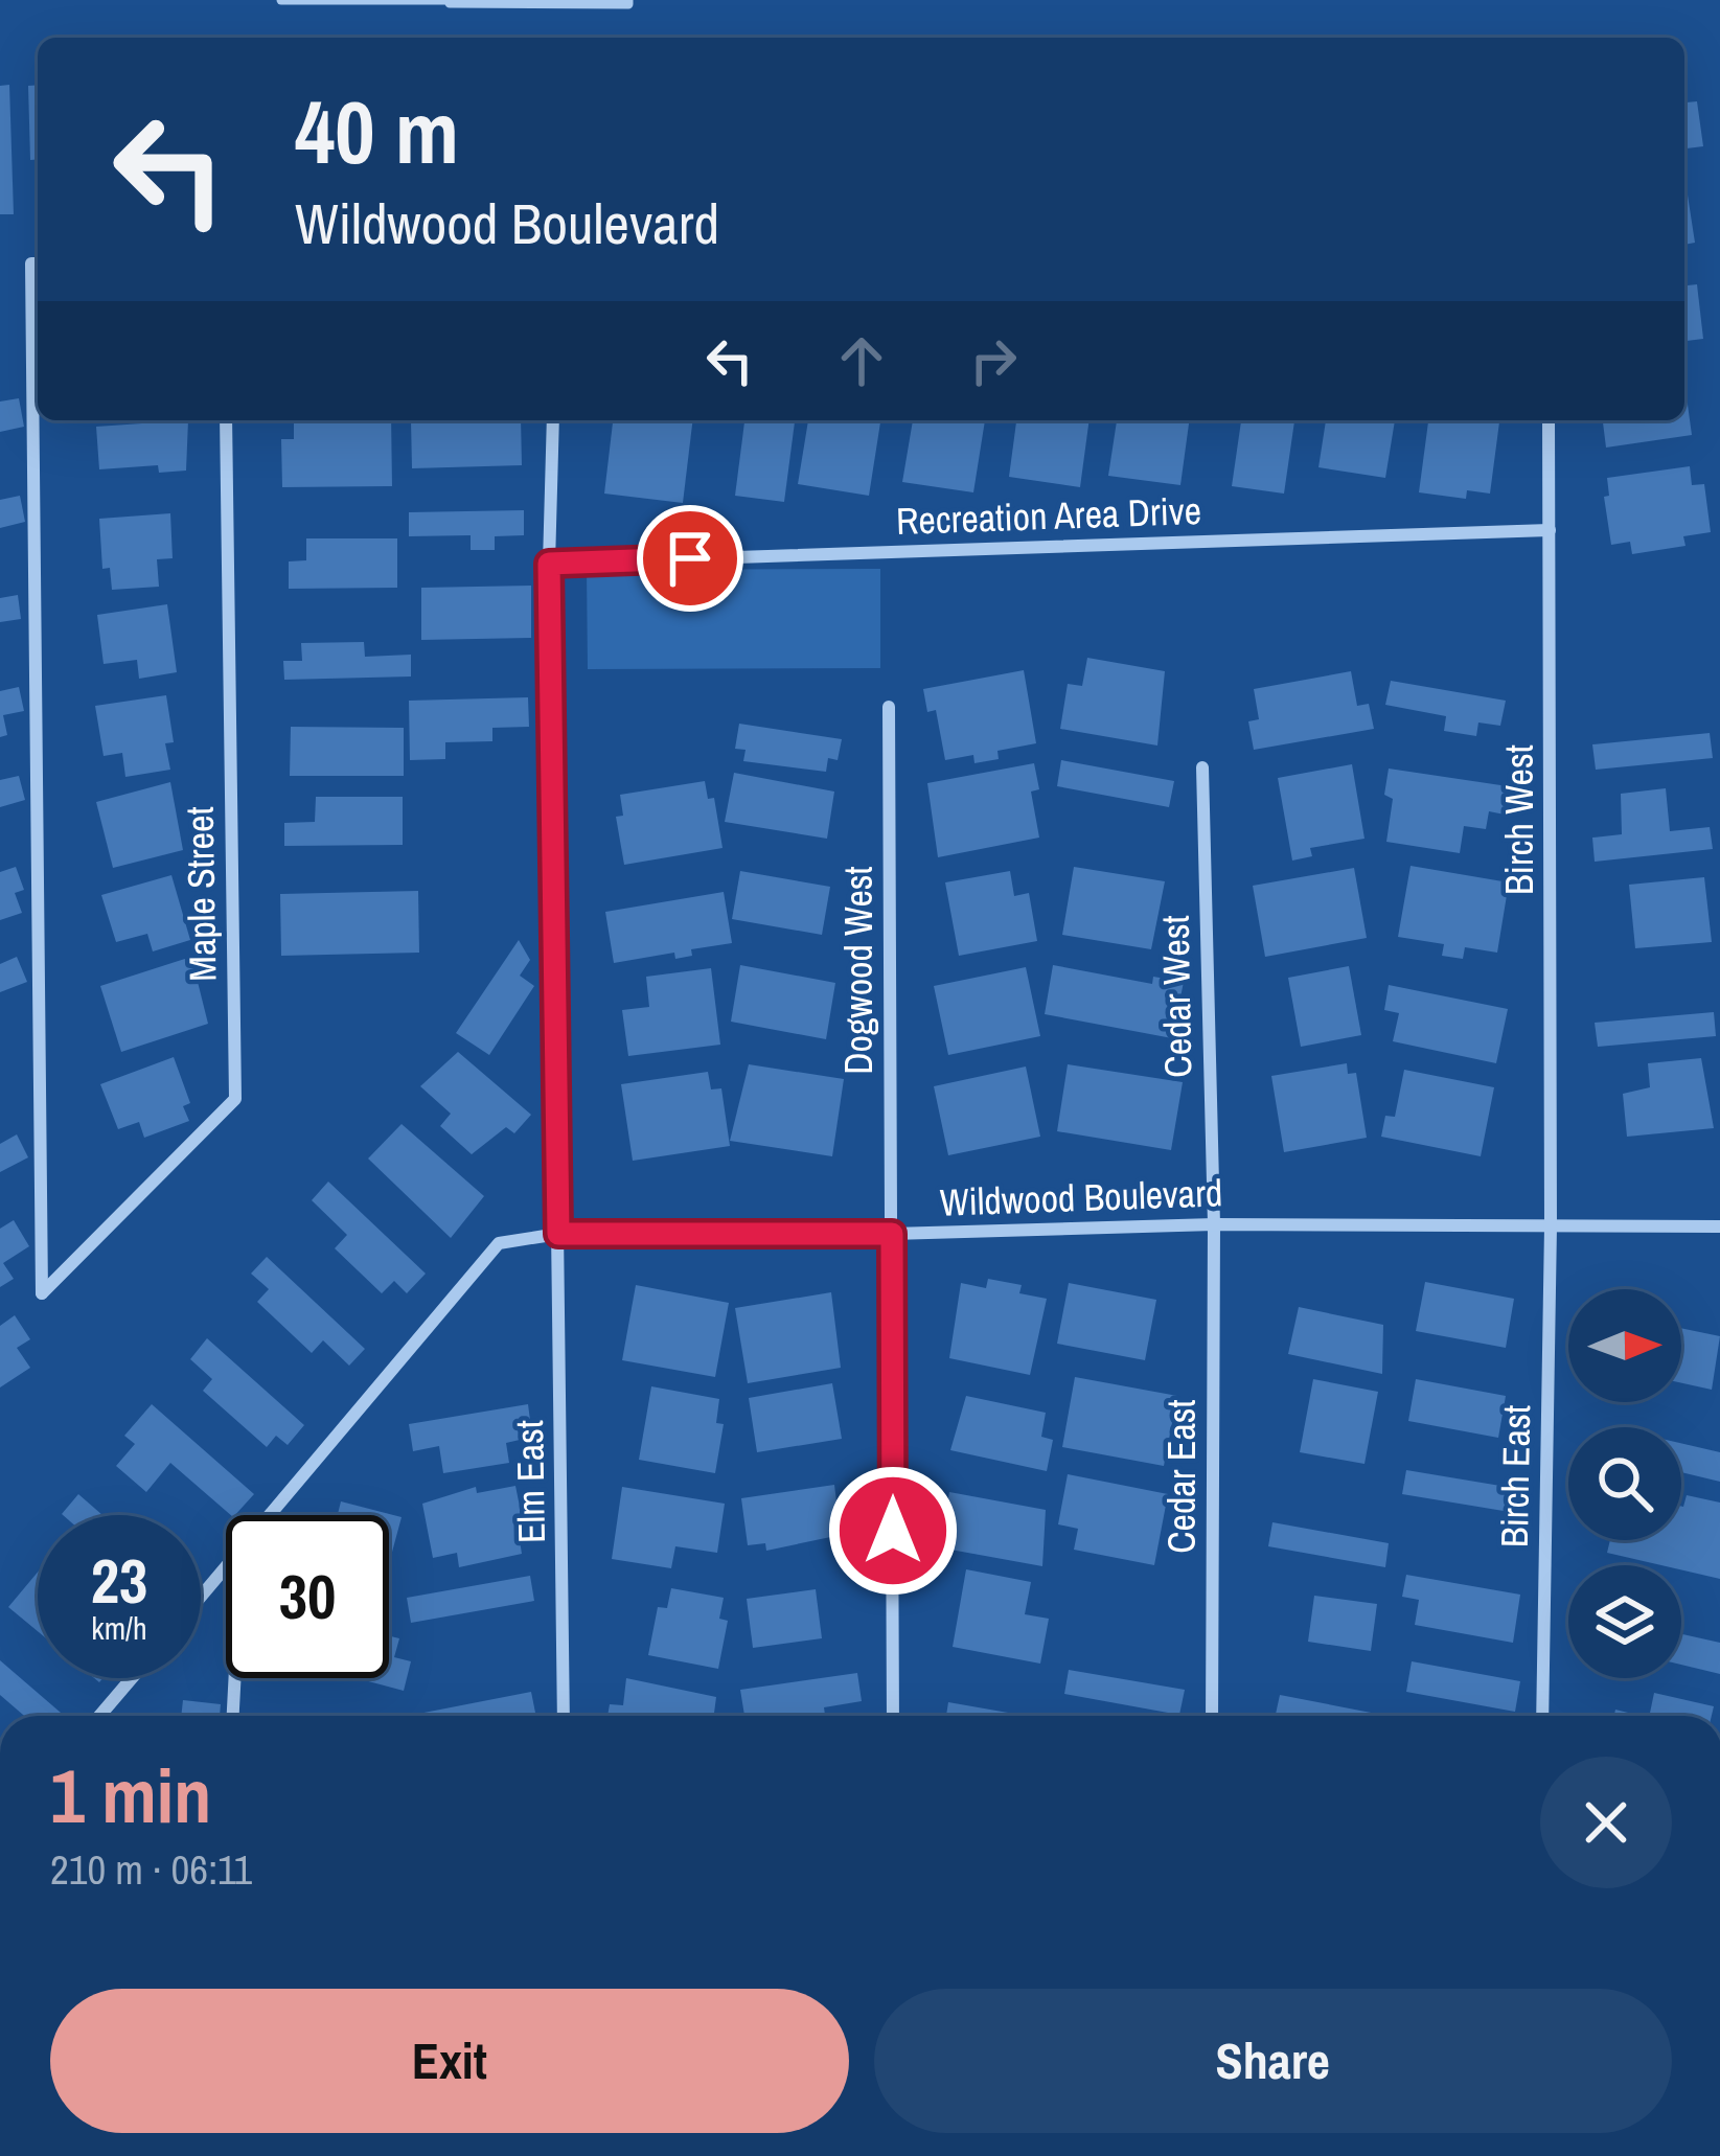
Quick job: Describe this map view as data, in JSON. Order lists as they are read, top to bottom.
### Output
{
  "streets": {
    "street": [
      "Recreation Area Drive",
      "Birch West",
      "Maple Street",
      "Dogwood West",
      "Cedar West",
      "Wildwood Boulevard",
      "Cedar East",
      "Birch East",
      "Elm East"
    ]
  },
  "crossings": [
    ["Recreation Area Drive", "Birch West"],
    ["Recreation Area Drive", "Elm East"],
    ["Birch West", "Wildwood Boulevard"],
    ["Birch West", "Birch East"],
    ["Dogwood West", "Wildwood Boulevard"],
    ["Cedar West", "Wildwood Boulevard"],
    ["Cedar West", "Cedar East"],
    ["Wildwood Boulevard", "Cedar East"],
    ["Wildwood Boulevard", "Birch East"],
    ["Wildwood Boulevard", "Elm East"]
  ],
  "north": "right",
  "page": {
    "turn": ["40 m", "Wildwood Boulevard"],
    "speed": "23 km/h",
    "limit": "30",
    "heading": ["1 min", "210 m · 06:11"],
    "buttons": ["Exit", "Share"]
  }
}
